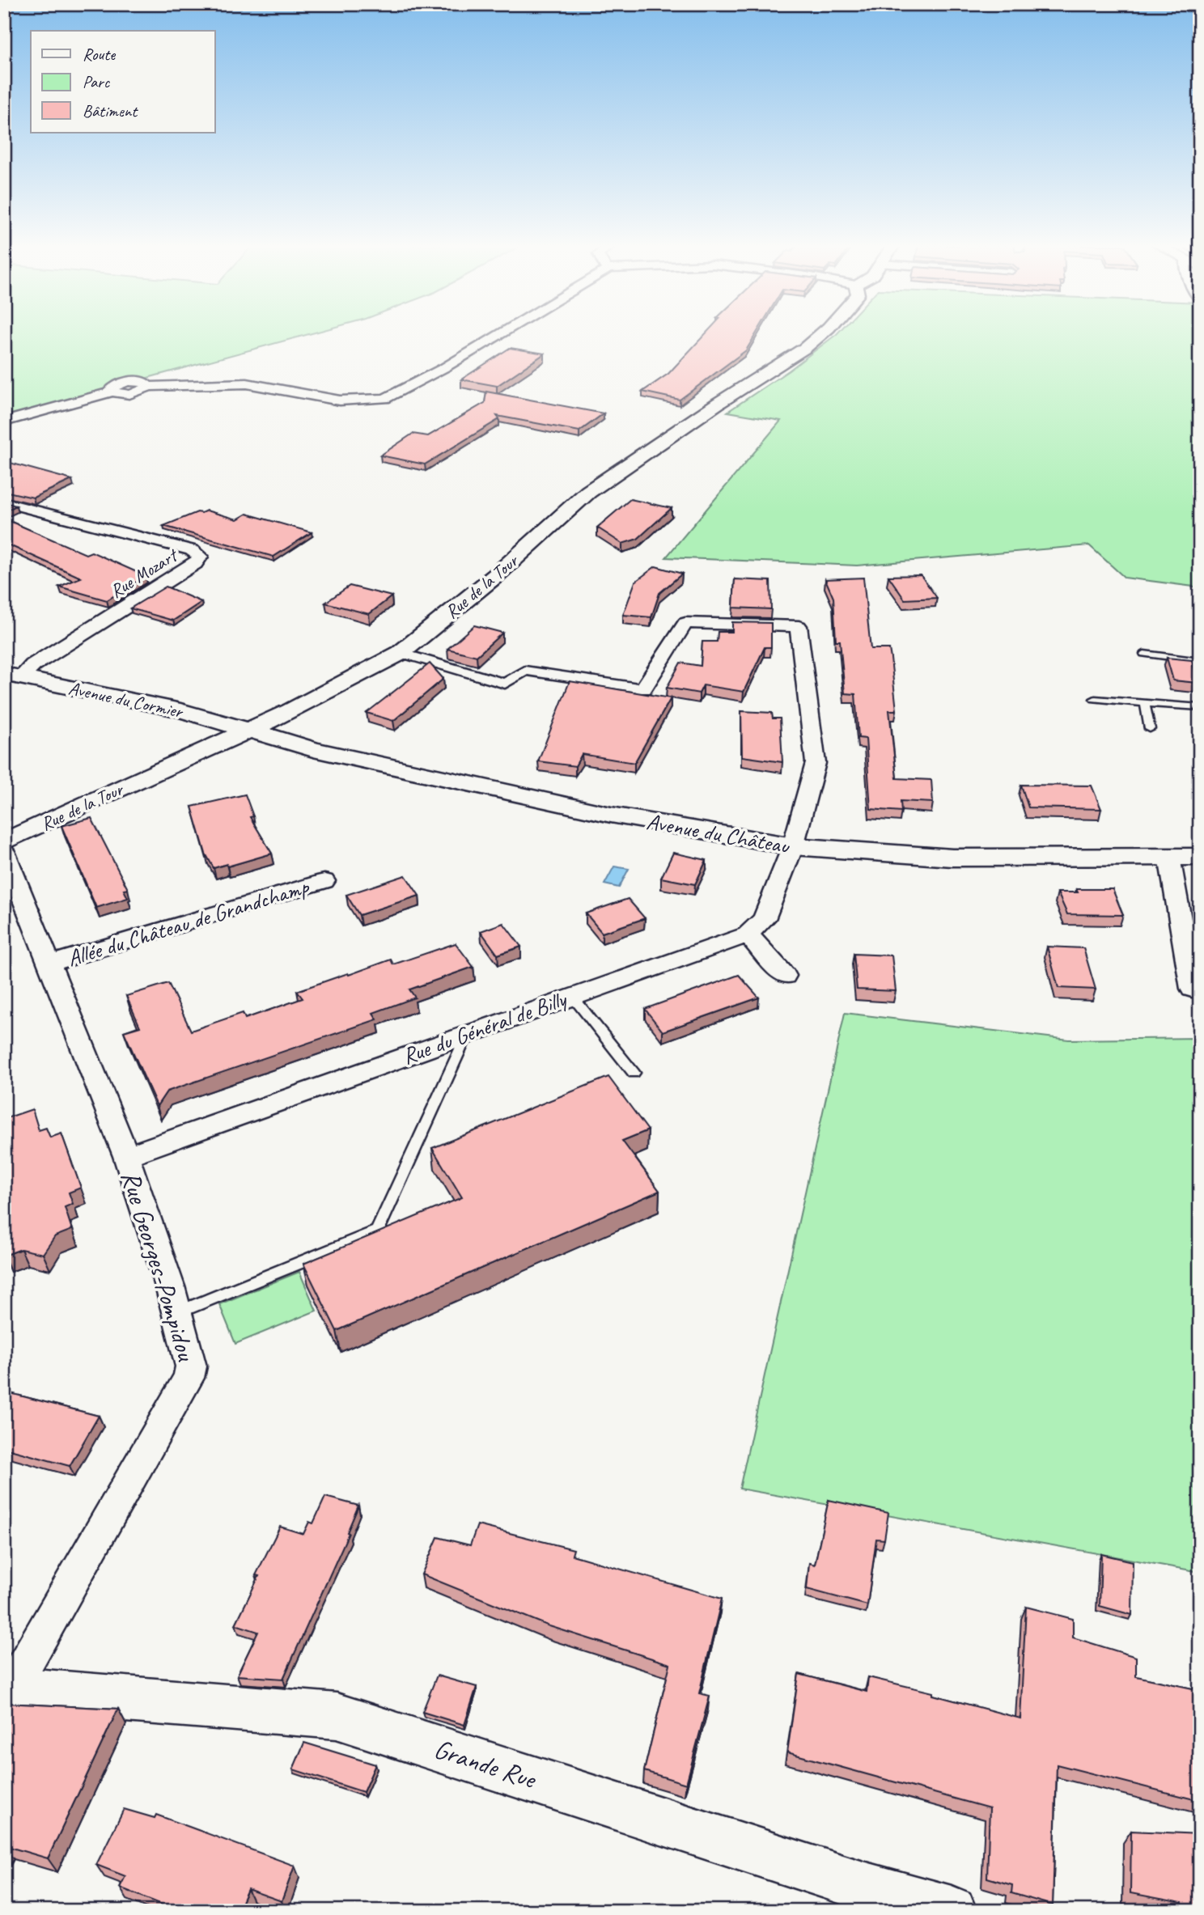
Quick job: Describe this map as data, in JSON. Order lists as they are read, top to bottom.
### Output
{
  "streets": {
    "street": [
      "Rue Mozart",
      "Rue de la Tour",
      "Avenue du Cormier",
      "Avenue du Château",
      "Allée du Château de Grandchamp",
      "Rue du Général de Billy",
      "Rue Georges-Pompidou",
      "Grande Rue"
    ]
  },
  "crossings": [
    ["Rue Mozart", "Avenue du Cormier"],
    ["Rue de la Tour", "Avenue du Cormier"],
    ["Rue de la Tour", "Avenue du Château"],
    ["Avenue du Cormier", "Avenue du Château"],
    ["Avenue du Château", "Rue du Général de Billy"],
    ["Allée du Château de Grandchamp", "Rue Georges-Pompidou"],
    ["Rue du Général de Billy", "Rue Georges-Pompidou"],
    ["Rue Georges-Pompidou", "Grande Rue"]
  ],
  "legend": ["Route", "Parc", "Bâtiment"]
}
